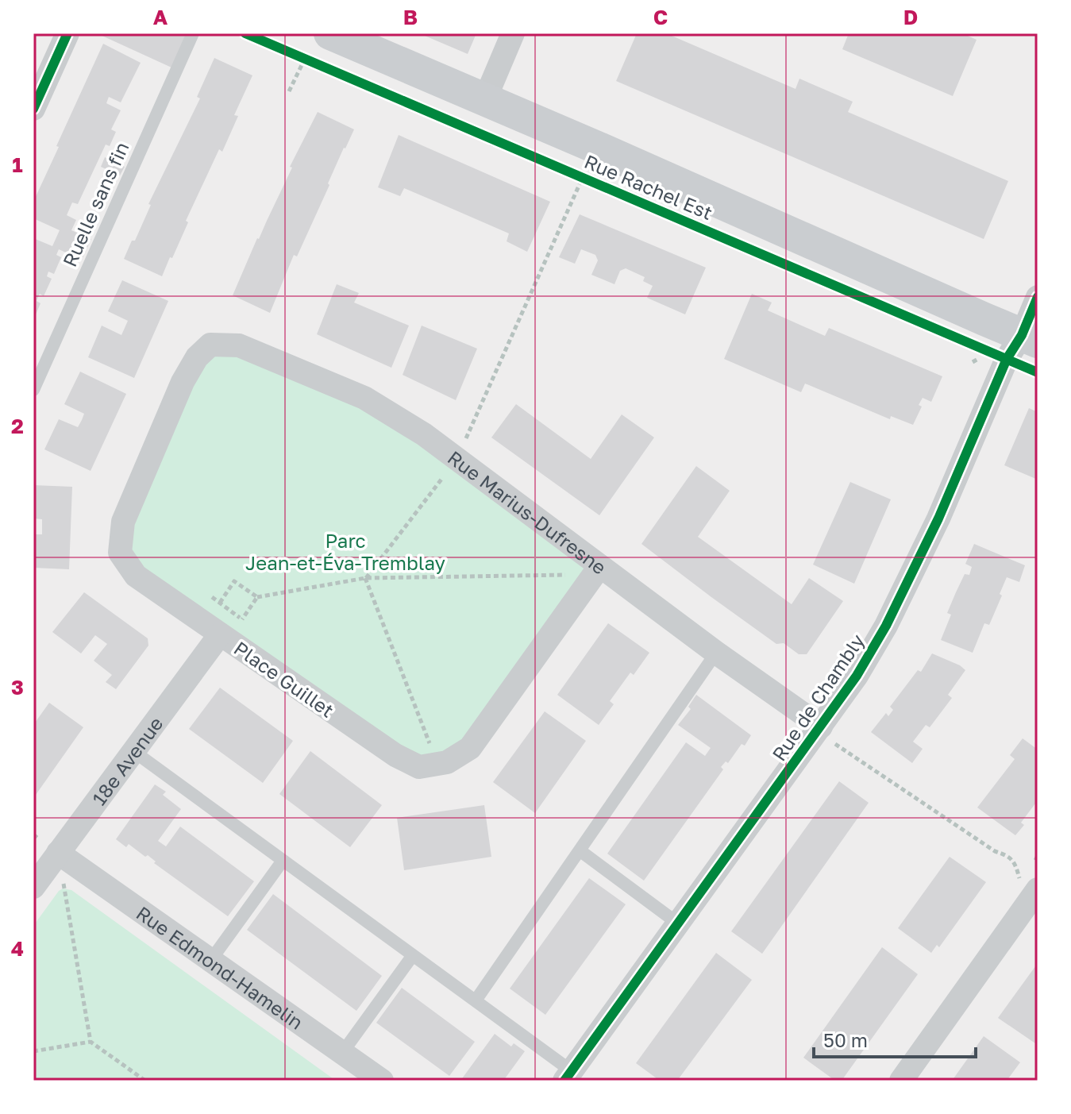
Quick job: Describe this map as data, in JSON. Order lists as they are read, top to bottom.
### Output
{
  "streets": {
    "main road": ["Rue Rachel Est"],
    "street": [
      "Rue Marius-Dufresne",
      "Place Guillet",
      "Rue de Chambly",
      "18e Avenue",
      "Rue Edmond-Hamelin"
    ],
    "lane": ["Ruelle sans fin"]
  },
  "crossings": [
    ["Rue Rachel Est", "Rue de Chambly"],
    ["Rue Marius-Dufresne", "Place Guillet"],
    ["Rue Marius-Dufresne", "Rue de Chambly"],
    ["Place Guillet", "18e Avenue"],
    ["18e Avenue", "Rue Edmond-Hamelin"]
  ],
  "parks": ["Parc Jean-et-Éva-Tremblay"],
  "scale_bar": "50 m",
  "grid": {
    "columns": [
      "A",
      "B",
      "C",
      "D"
    ],
    "rows": [
      "1",
      "2",
      "3",
      "4"
    ]
  }
}
